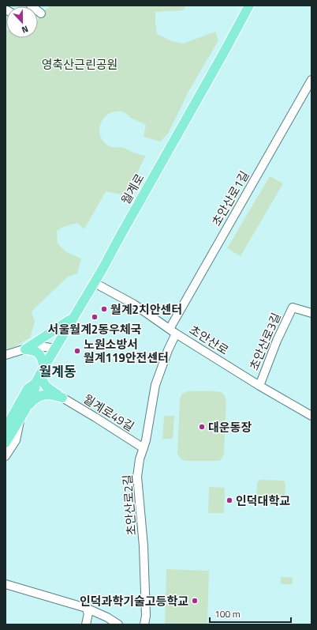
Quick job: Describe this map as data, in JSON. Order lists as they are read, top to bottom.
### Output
{
  "streets": {
    "main road": ["월계로"],
    "street": [
      "초안산로1길",
      "초안산로",
      "초안산로3길",
      "월계로49길",
      "초안산로2길"
    ]
  },
  "crossings": [
    ["월계로", "초안산로"],
    ["초안산로1길", "초안산로"],
    ["초안산로1길", "초안산로2길"],
    ["초안산로", "초안산로3길"],
    ["초안산로", "초안산로2길"],
    ["월계로49길", "초안산로2길"]
  ],
  "districts": ["월계동"],
  "parks": ["영축산근린공원"],
  "places": [
    "월계2치안센터",
    "서울월계2동우체국",
    "노원소방서 월계119안전센터",
    "대운동장",
    "인덕대학교",
    "인덕과학기술고등학교"
  ],
  "scale_bar": "100 m",
  "north": "bottom"
}
